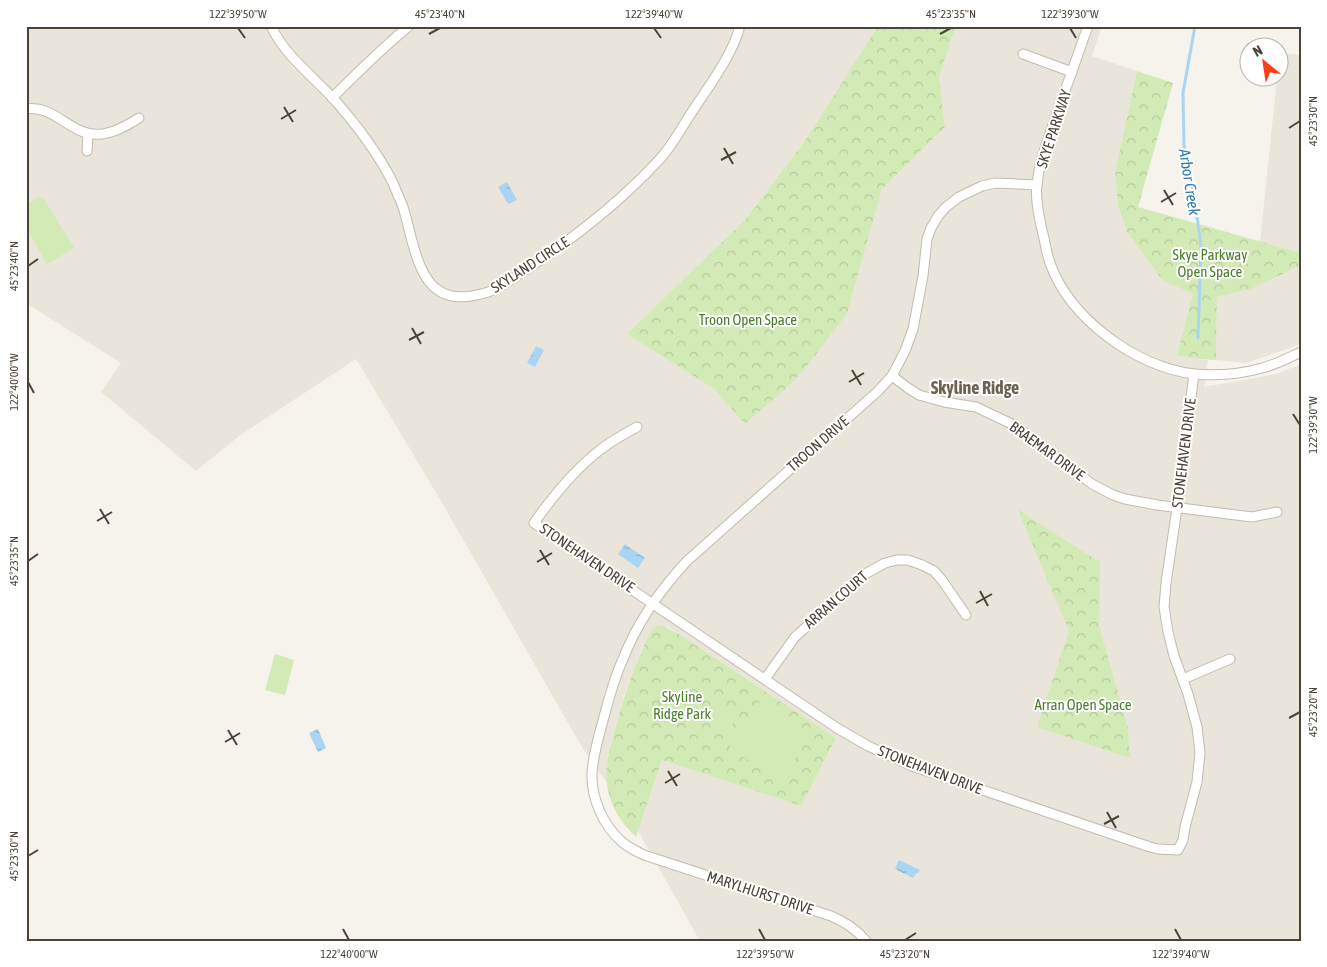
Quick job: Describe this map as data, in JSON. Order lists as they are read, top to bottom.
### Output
{
  "streets": {
    "street": [
      "SKYE PARKWAY",
      "SKYLAND CIRCLE",
      "TROON DRIVE",
      "BRAEMAR DRIVE",
      "STONEHAVEN DRIVE",
      "ARRAN COURT",
      "MARYLHURST DRIVE"
    ]
  },
  "crossings": [
    ["SKYE PARKWAY", "TROON DRIVE"],
    ["SKYE PARKWAY", "STONEHAVEN DRIVE"],
    ["TROON DRIVE", "BRAEMAR DRIVE"],
    ["TROON DRIVE", "STONEHAVEN DRIVE"],
    ["TROON DRIVE", "MARYLHURST DRIVE"],
    ["BRAEMAR DRIVE", "STONEHAVEN DRIVE"],
    ["STONEHAVEN DRIVE", "ARRAN COURT"]
  ],
  "districts": ["Skyline Ridge"],
  "water": ["Arbor Creek"],
  "parks": [
    "Skye Parkway Open Space",
    "Troon Open Space",
    "Skyline Ridge Park",
    "Arran Open Space"
  ],
  "north": "top left",
  "coordinates": [
    "122°39'50\"W",
    "45°23'40\"N",
    "122°39'40\"W",
    "45°23'35\"N",
    "122°39'30\"W",
    "45°23'30\"N",
    "122°40'00\"W",
    "45°23'20\"N"
  ]
}
